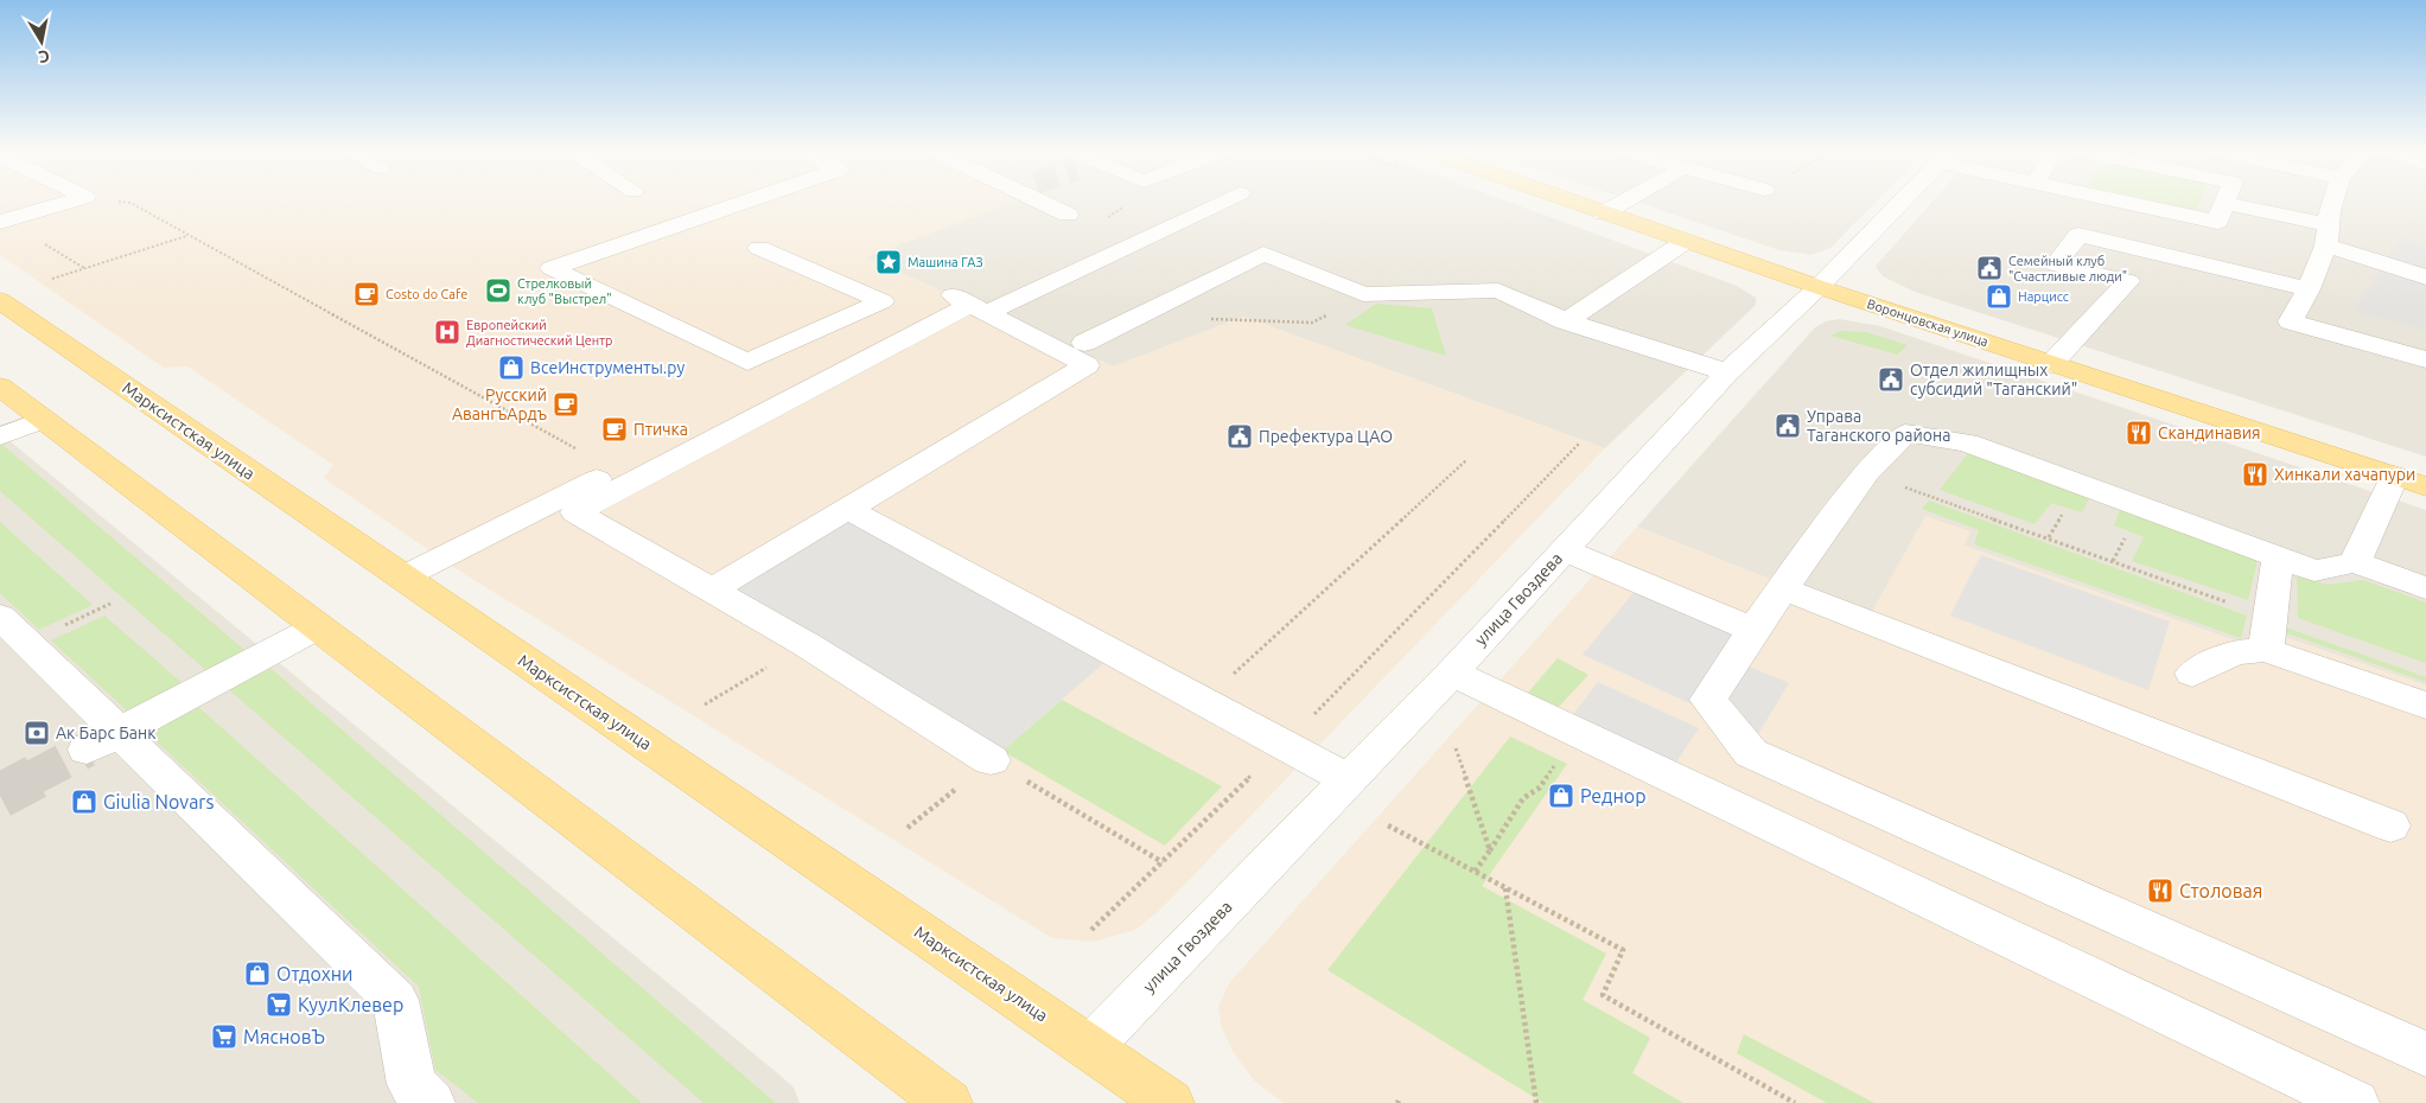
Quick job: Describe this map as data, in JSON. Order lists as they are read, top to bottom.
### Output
{
  "streets": {
    "main road": ["Воронцовская улица", "Марксистская улица"],
    "street": ["улица Гвоздева"]
  },
  "crossings": [
    ["Воронцовская улица", "улица Гвоздева"],
    ["Марксистская улица", "улица Гвоздева"]
  ],
  "places": {
    "place": ["Машина ГАЗ"],
    "public building": [
      "Семейный клуб \"Счастливые люди\"",
      "Отдел жилищных субсидий \"Таганский\"",
      "Управа Таганского района",
      "Префектура ЦАО"
    ],
    "sports": ["Стрелковый клуб \"Выстрел\""],
    "cafe": ["Costo do Cafe", "Русский АвангъАрдъ", "Птичка"],
    "shop": [
      "Нарцисс",
      "ВсеИнструменты.ру",
      "Реднор",
      "Giulia Novars",
      "Отдохни"
    ],
    "hospital": ["Европейский Диагностический Центр"],
    "restaurant": ["Скандинавия", "Хинкали хачапури", "Столовая"],
    "bank": ["Ак Барс Банк"],
    "supermarket": ["КуулКлевер", "МясновЪ"]
  },
  "north": "bottom"
}
